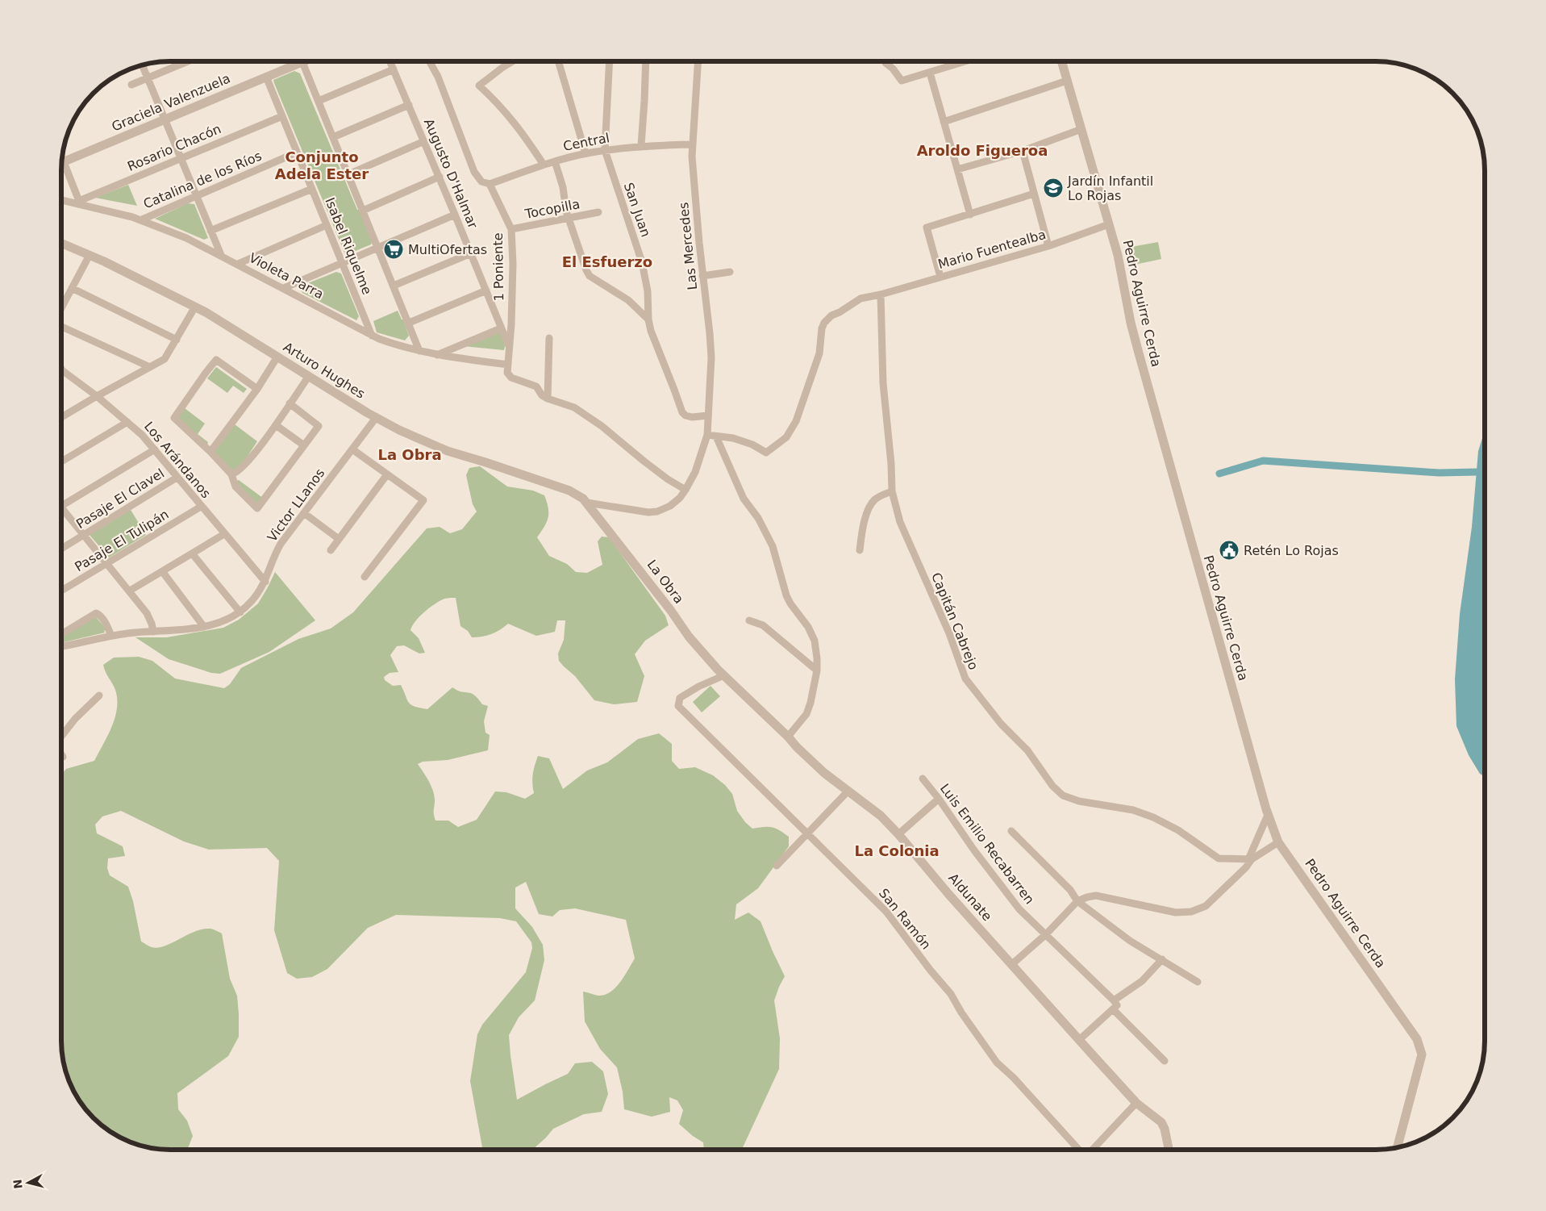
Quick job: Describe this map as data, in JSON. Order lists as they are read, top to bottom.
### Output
{
  "streets": {
    "street": [
      "Graciela Valenzuela",
      "Central",
      "Rosario Chacón",
      "Augusto D'Halmar",
      "Catalina de los Ríos",
      "Tocopilla",
      "San Juan",
      "Isabel Riquelme",
      "Las Mercedes",
      "Mario Fuentealba",
      "1 Poniente",
      "Violeta Parra",
      "Pedro Aguirre Cerda",
      "Arturo Hughes",
      "Los Arándanos",
      "Pasaje El Clavel",
      "Victor LLanos",
      "Pasaje El Tulipán",
      "La Obra",
      "Capitán Cabrejo",
      "Luis Emilio Recabarren",
      "Aldunate",
      "San Ramón"
    ]
  },
  "crossings": [
    ["Graciela Valenzuela", "Isabel Riquelme"],
    ["Central", "San Juan"],
    ["Central", "Las Mercedes"],
    ["Central", "1 Poniente"],
    ["Rosario Chacón", "Isabel Riquelme"],
    ["Rosario Chacón", "Violeta Parra"],
    ["Augusto D'Halmar", "1 Poniente"],
    ["Catalina de los Ríos", "Isabel Riquelme"],
    ["Catalina de los Ríos", "Violeta Parra"],
    ["Tocopilla", "1 Poniente"],
    ["San Juan", "Las Mercedes"],
    ["Isabel Riquelme", "Violeta Parra"],
    ["Las Mercedes", "Arturo Hughes"],
    ["Las Mercedes", "La Obra"],
    ["Mario Fuentealba", "Pedro Aguirre Cerda"],
    ["Mario Fuentealba", "Capitán Cabrejo"],
    ["1 Poniente", "Violeta Parra"],
    ["Arturo Hughes", "Victor LLanos"],
    ["Arturo Hughes", "La Obra"],
    ["Los Arándanos", "Pasaje El Clavel"],
    ["Los Arándanos", "Victor LLanos"],
    ["Los Arándanos", "Pasaje El Tulipán"],
    ["La Obra", "Aldunate"],
    ["La Obra", "San Ramón"],
    ["Aldunate", "San Ramón"]
  ],
  "districts": [
    "Aroldo Figueroa",
    "Conjunto Adela Ester",
    "El Esfuerzo",
    "La Obra",
    "La Colonia"
  ],
  "places": {
    "school or university": ["Jardín Infantil Lo Rojas"],
    "supermarket": ["MultiOfertas"],
    "public building": ["Retén Lo Rojas"]
  },
  "north": "left"
}
